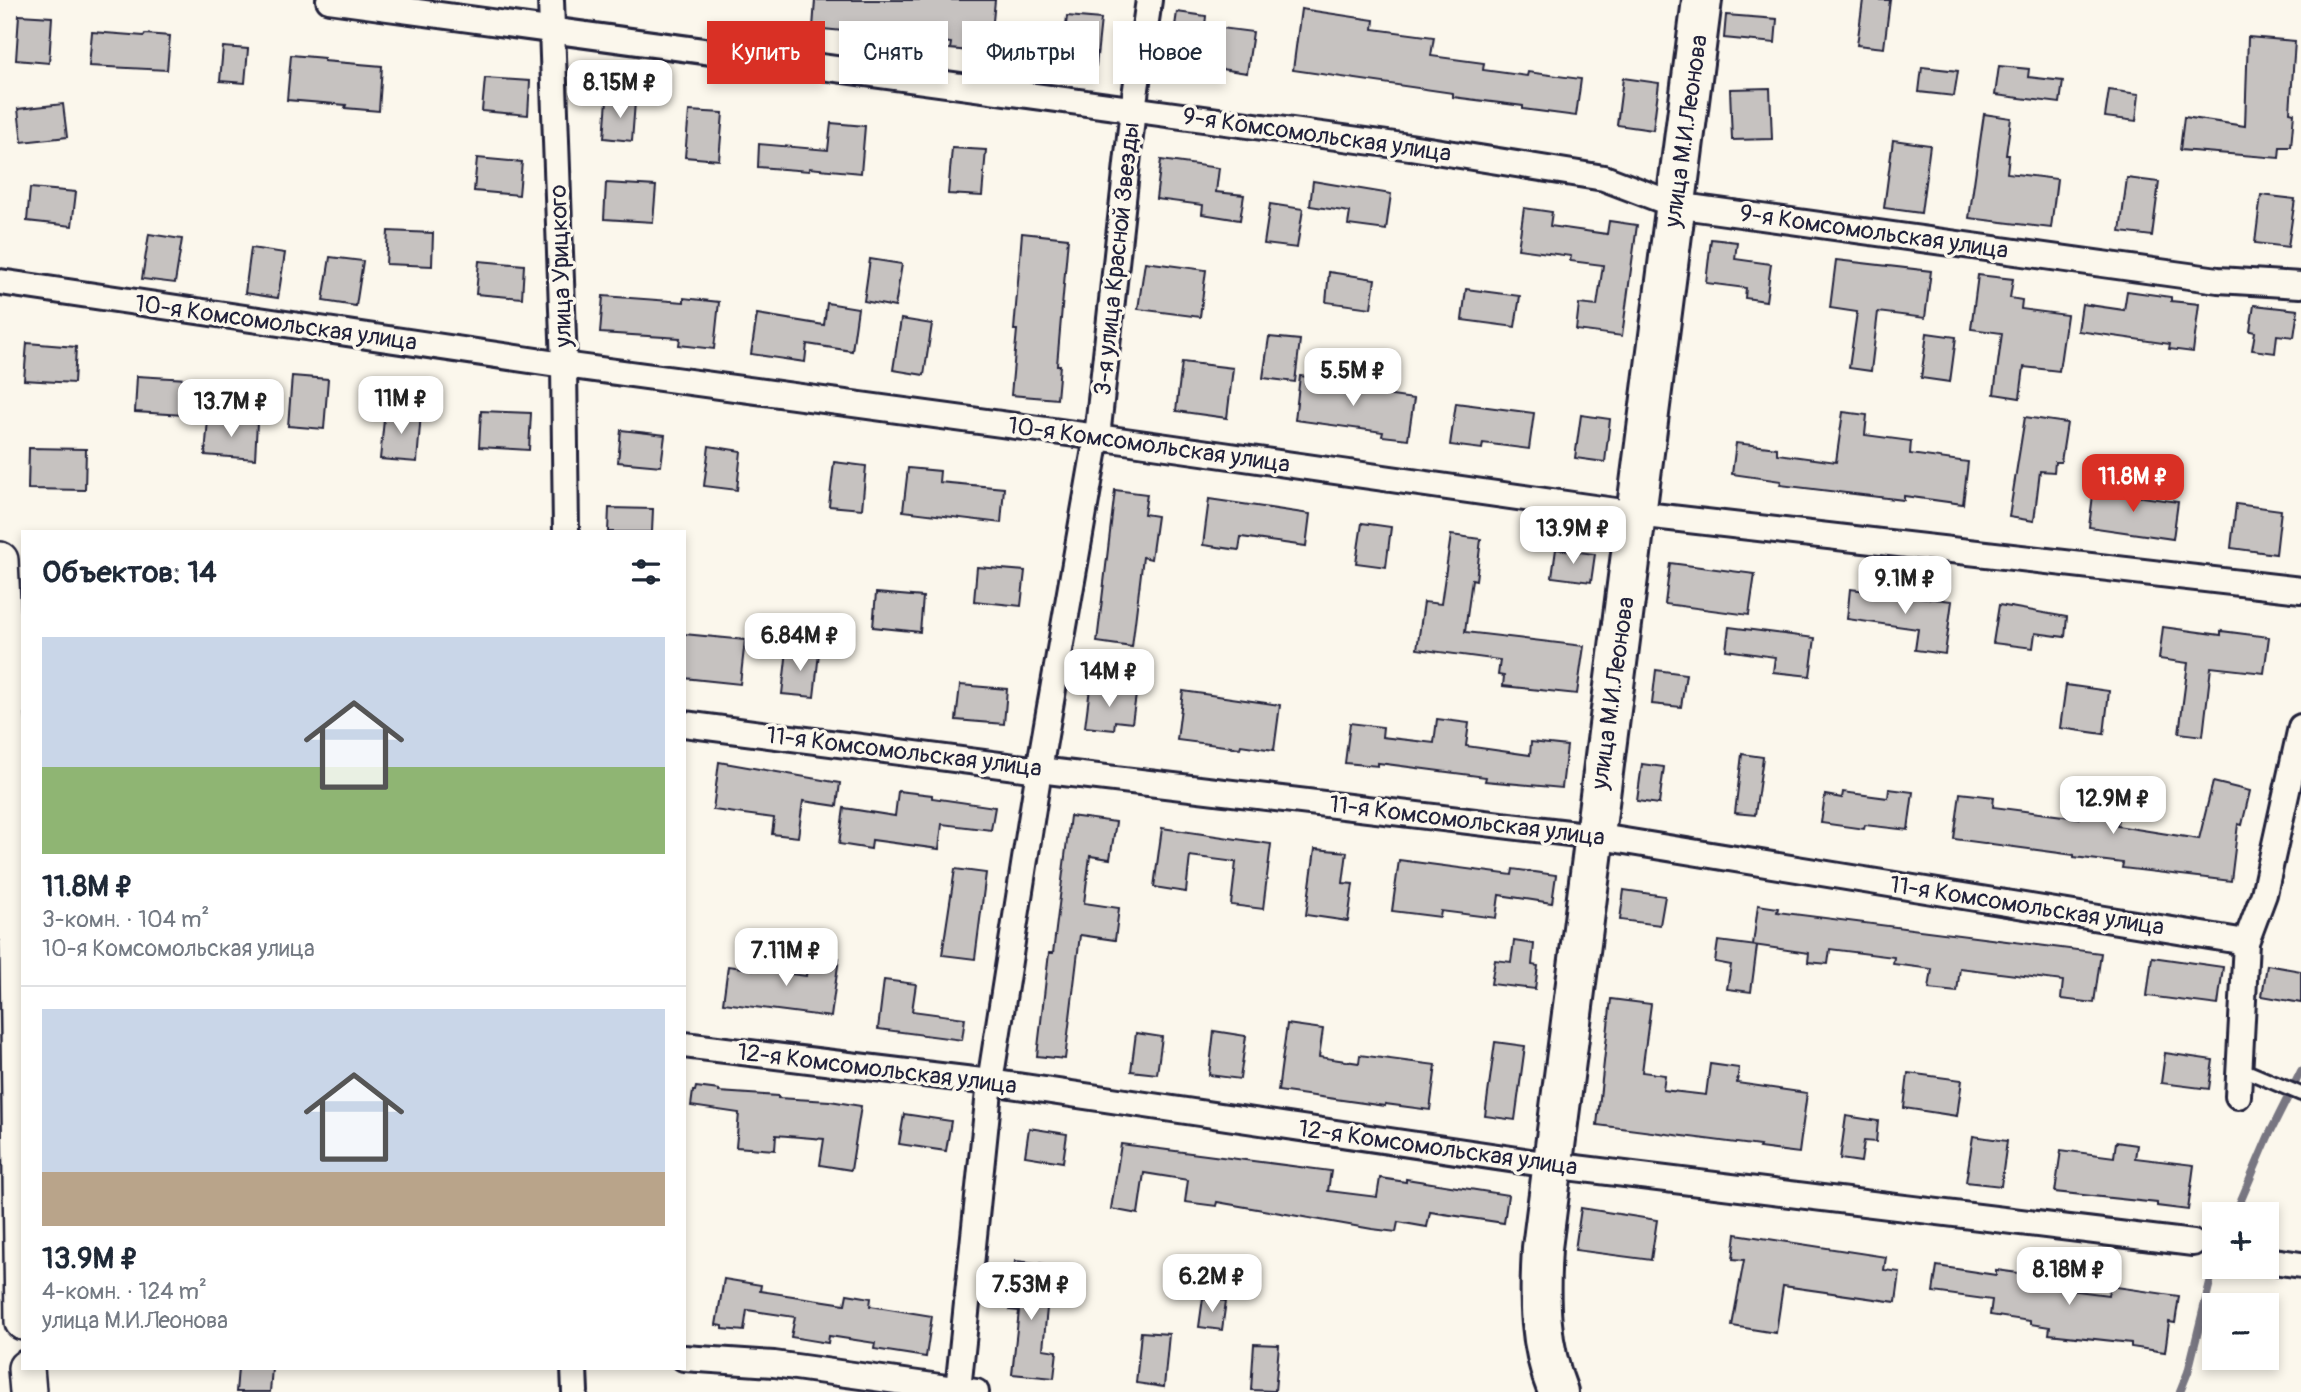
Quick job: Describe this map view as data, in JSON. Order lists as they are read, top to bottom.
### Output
{
  "streets": {
    "main road": ["улица М.И.Леонова"],
    "street": [
      "9-я Комсомольская улица",
      "3-я улица Красной Звезды",
      "улица Урицкого",
      "10-я Комсомольская улица",
      "11-я Комсомольская улица",
      "12-я Комсомольская улица"
    ]
  },
  "crossings": [
    ["улица М.И.Леонова", "9-я Комсомольская улица"],
    ["улица М.И.Леонова", "10-я Комсомольская улица"],
    ["улица М.И.Леонова", "11-я Комсомольская улица"],
    ["улица М.И.Леонова", "12-я Комсомольская улица"],
    ["9-я Комсомольская улица", "3-я улица Красной Звезды"],
    ["9-я Комсомольская улица", "улица Урицкого"],
    ["3-я улица Красной Звезды", "10-я Комсомольская улица"],
    ["3-я улица Красной Звезды", "11-я Комсомольская улица"],
    ["3-я улица Красной Звезды", "12-я Комсомольская улица"],
    ["улица Урицкого", "10-я Комсомольская улица"]
  ],
  "page": {
    "chip": [
      "Купить",
      "Снять",
      "Фильтры",
      "Новое"
    ],
    "price": [
      "8.15M ₽",
      "5.5M ₽",
      "11M ₽",
      "13.7M ₽",
      "11.8M ₽",
      "13.9M ₽",
      "9.1M ₽",
      "6.84M ₽",
      "14M ₽",
      "12.9M ₽",
      "7.11M ₽",
      "8.18M ₽",
      "6.2M ₽",
      "7.53M ₽"
    ],
    "heading": "Объектов: 14",
    "list": [
      {
        "name": "11.8M ₽",
        "note": "3-комн. · 104 m² · 10-я Комсомольская улица"
      },
      {
        "name": "13.9M ₽",
        "note": "4-комн. · 124 m² · улица М.И.Леонова"
      }
    ],
    "map_buttons": ["+", "−"]
  }
}
